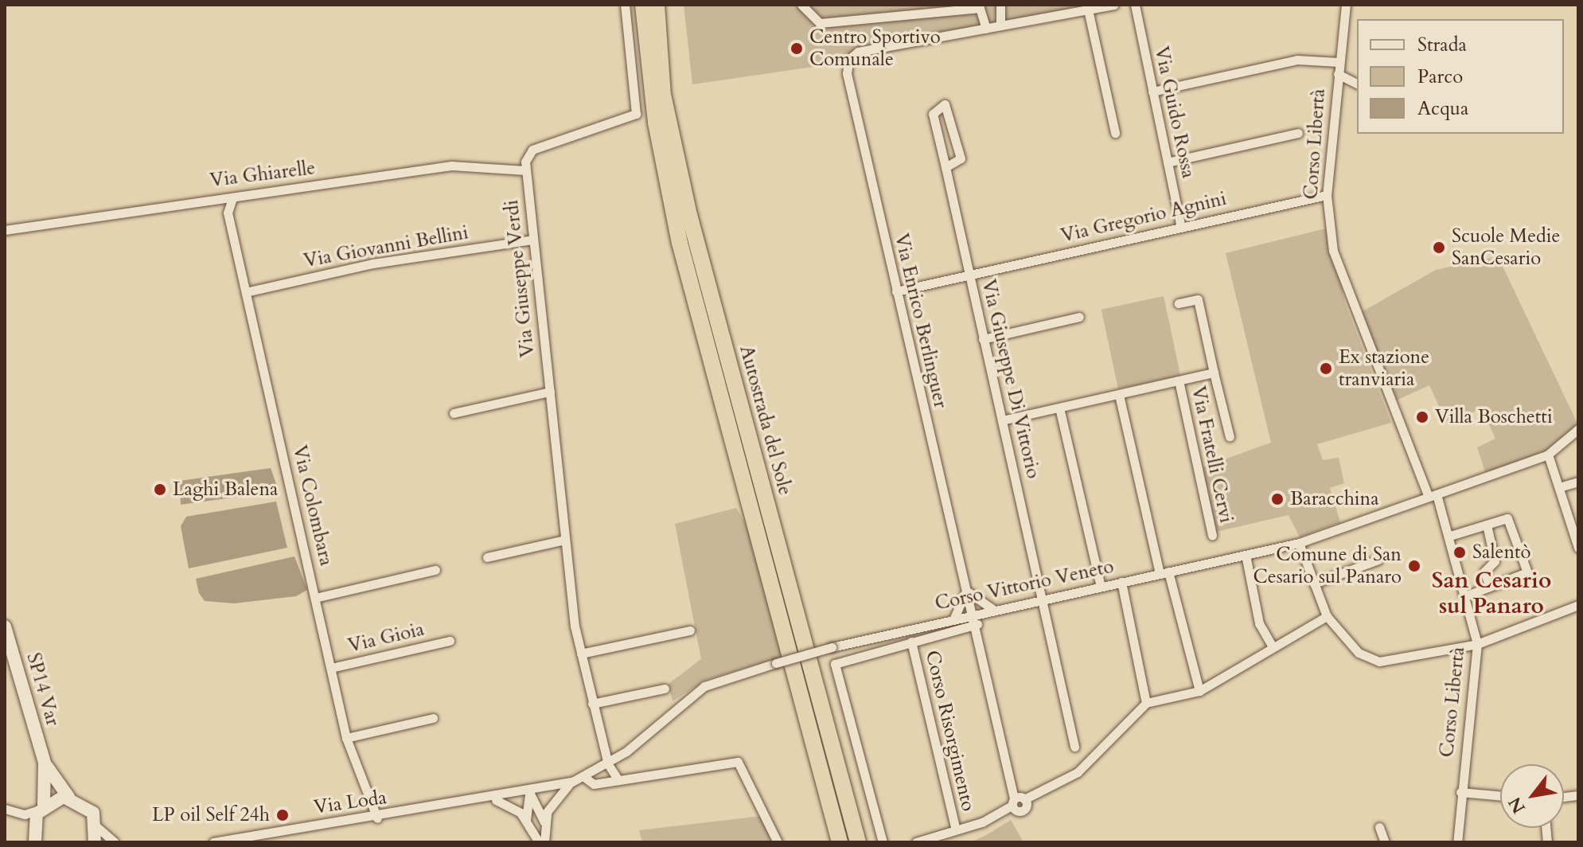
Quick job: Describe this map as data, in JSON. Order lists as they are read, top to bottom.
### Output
{
  "streets": {
    "highway": ["Autostrada del Sole"],
    "main road": ["SP14 Var"],
    "street": [
      "Via Guido Rossa",
      "Corso Libertà",
      "Via Ghiarelle",
      "Via Gregorio Agnini",
      "Via Giovanni Bellini",
      "Via Giuseppe Verdi",
      "Via Enrico Berlinguer",
      "Via Giuseppe Di Vittorio",
      "Via Fratelli Cervi",
      "Via Colombara",
      "Corso Vittorio Veneto",
      "Via Gioia",
      "Corso Risorgimento",
      "Via Loda"
    ]
  },
  "crossings": [
    ["Via Guido Rossa", "Via Gregorio Agnini"],
    ["Corso Libertà", "Via Gregorio Agnini"],
    ["Corso Libertà", "Corso Vittorio Veneto"],
    ["Via Ghiarelle", "Via Giuseppe Verdi"],
    ["Via Ghiarelle", "Via Colombara"],
    ["Via Gregorio Agnini", "Via Enrico Berlinguer"],
    ["Via Gregorio Agnini", "Via Giuseppe Di Vittorio"],
    ["Via Giovanni Bellini", "Via Giuseppe Verdi"],
    ["Via Giovanni Bellini", "Via Colombara"],
    ["Via Giuseppe Verdi", "Corso Vittorio Veneto"],
    ["Via Enrico Berlinguer", "Corso Vittorio Veneto"],
    ["Via Giuseppe Di Vittorio", "Corso Vittorio Veneto"],
    ["Via Colombara", "Via Gioia"],
    ["Via Colombara", "Via Loda"],
    ["Corso Vittorio Veneto", "Via Loda"]
  ],
  "districts": ["San Cesario sul Panaro"],
  "places": [
    "Centro Sportivo Comunale",
    "Scuole Medie SanCesario",
    "Ex stazione tranviaria",
    "Villa Boschetti",
    "Laghi Balena",
    "Baracchina",
    "Salentò",
    "Comune di San Cesario sul Panaro",
    "LP oil Self 24h"
  ],
  "legend": ["Strada", "Parco", "Acqua"],
  "north": "bottom left"
}
